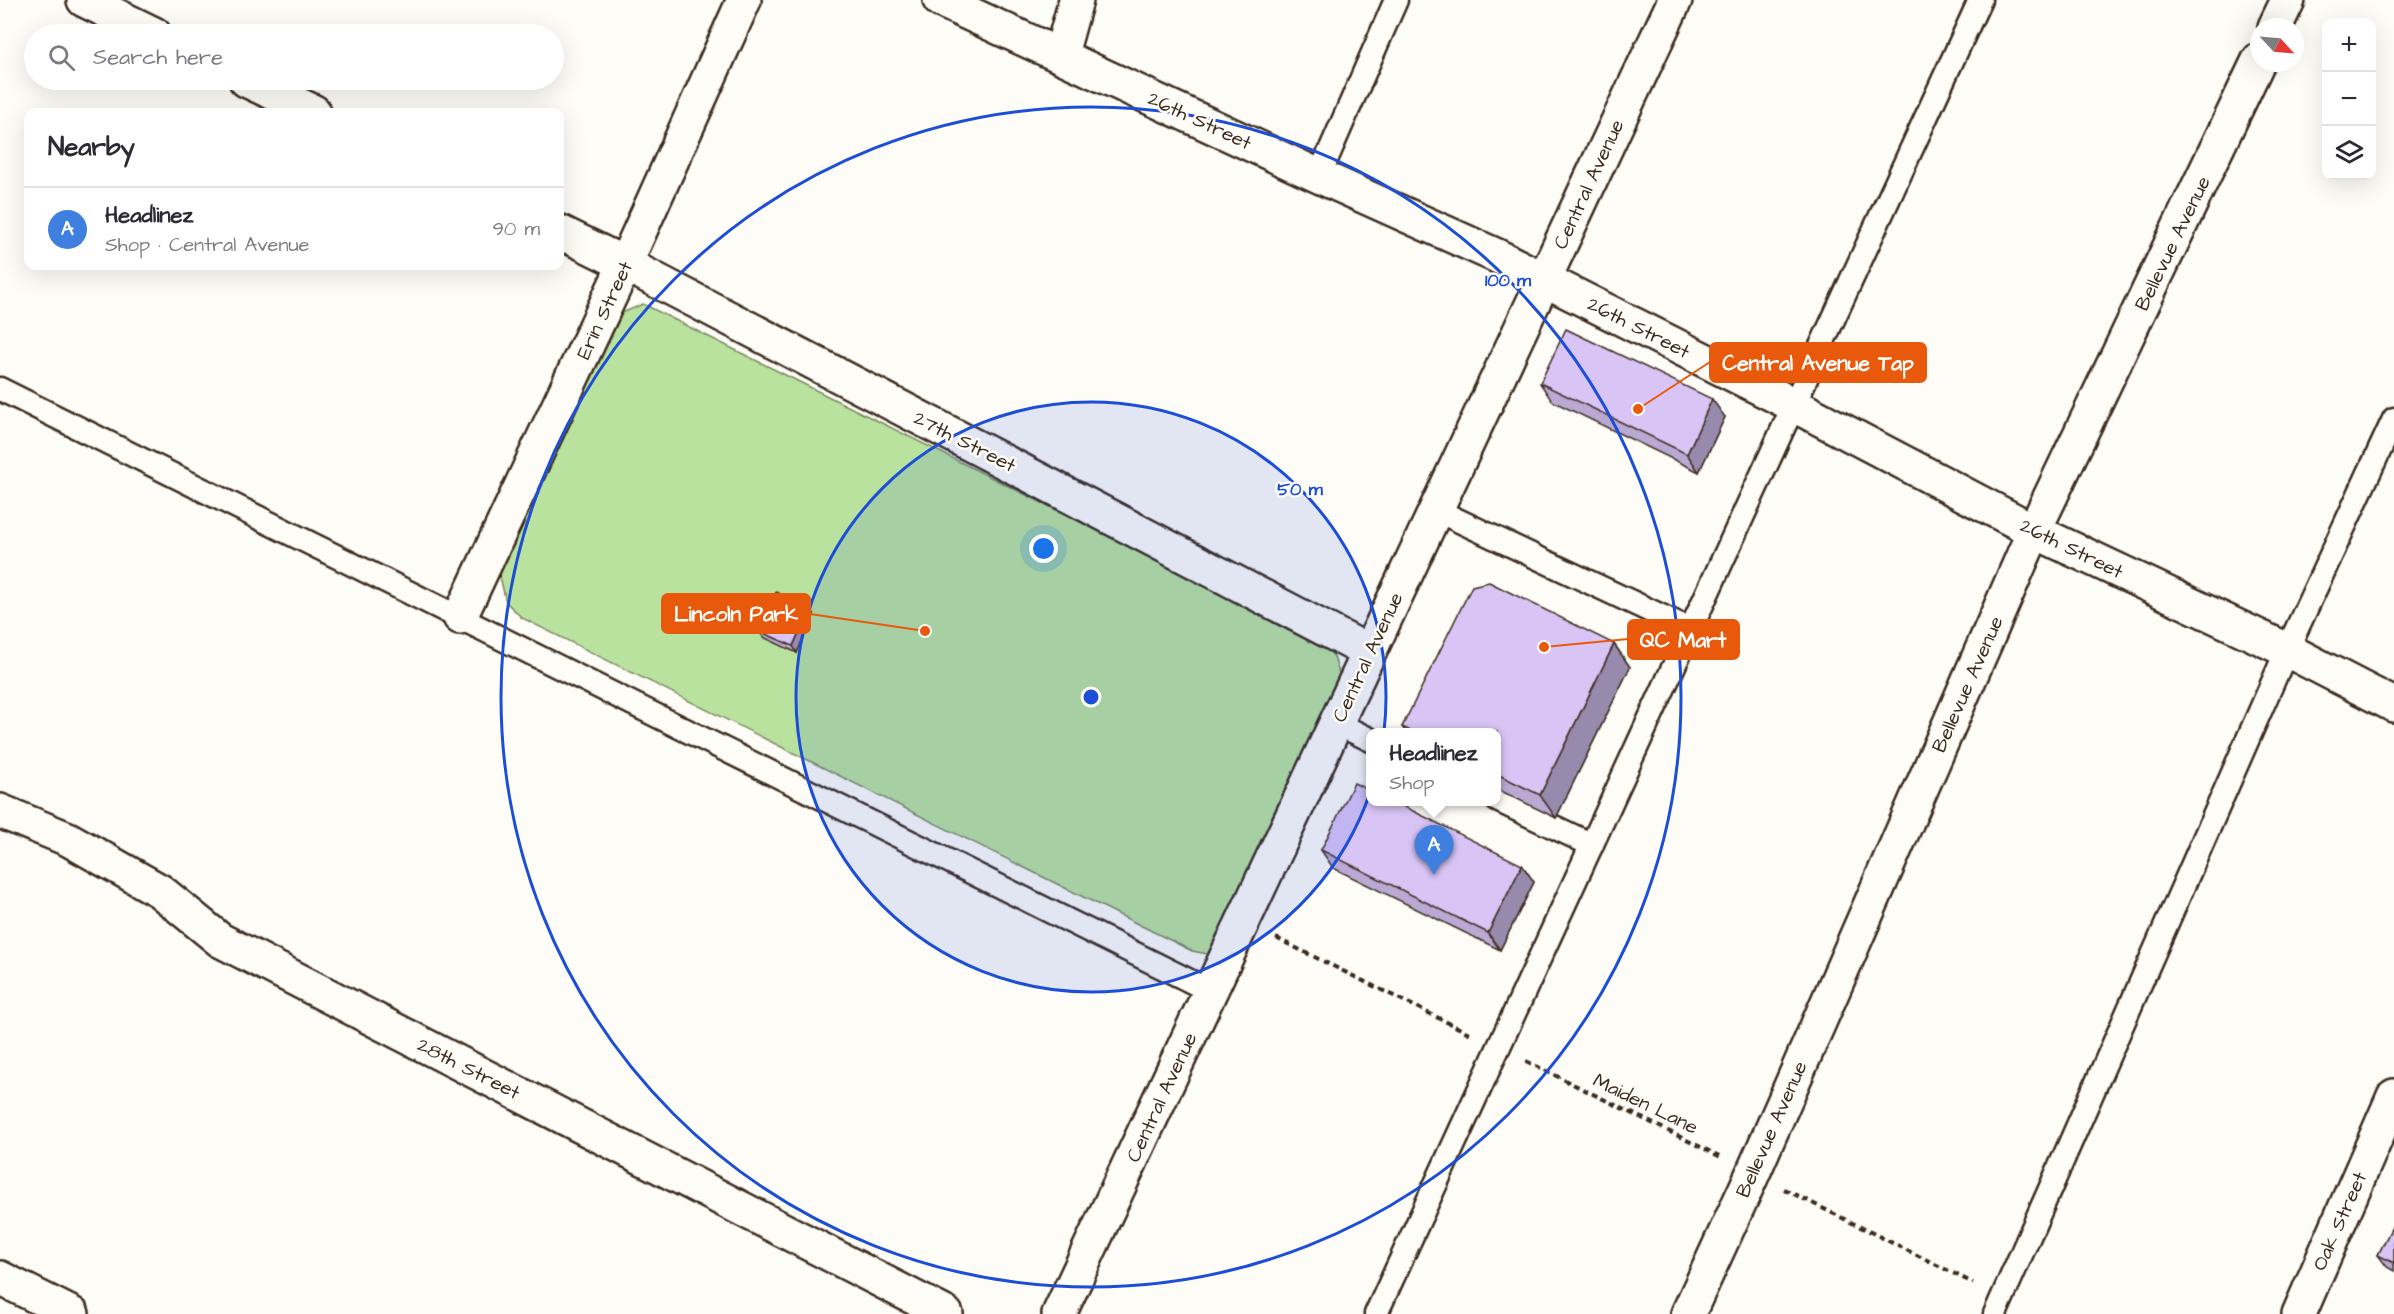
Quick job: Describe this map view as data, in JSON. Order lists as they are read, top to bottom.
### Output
{
  "streets": {
    "street": [
      "26th Street",
      "Central Avenue",
      "Bellevue Avenue",
      "Erin Street",
      "27th Street",
      "28th Street",
      "Oak Street"
    ],
    "path": ["Maiden Lane"]
  },
  "crossings": [
    ["26th Street", "Central Avenue"],
    ["26th Street", "Bellevue Avenue"],
    ["Central Avenue", "27th Street"],
    ["Central Avenue", "Maiden Lane"],
    ["Bellevue Avenue", "Maiden Lane"],
    ["Erin Street", "27th Street"]
  ],
  "places": ["Central Avenue Tap", "Lincoln Park", "QC Mart"],
  "north": "bottom right",
  "page": {
    "map_buttons": ["+", "−"],
    "search": "Search here",
    "heading": "Nearby",
    "list": [
      {
        "mark": "A",
        "name": "Headlinez",
        "note": "Shop · Central Avenue",
        "value": "90 m"
      }
    ],
    "popup": ["Headlinez", "Shop"],
    "pins": "A"
  },
  "rings": ["100 m", "50 m"]
}
